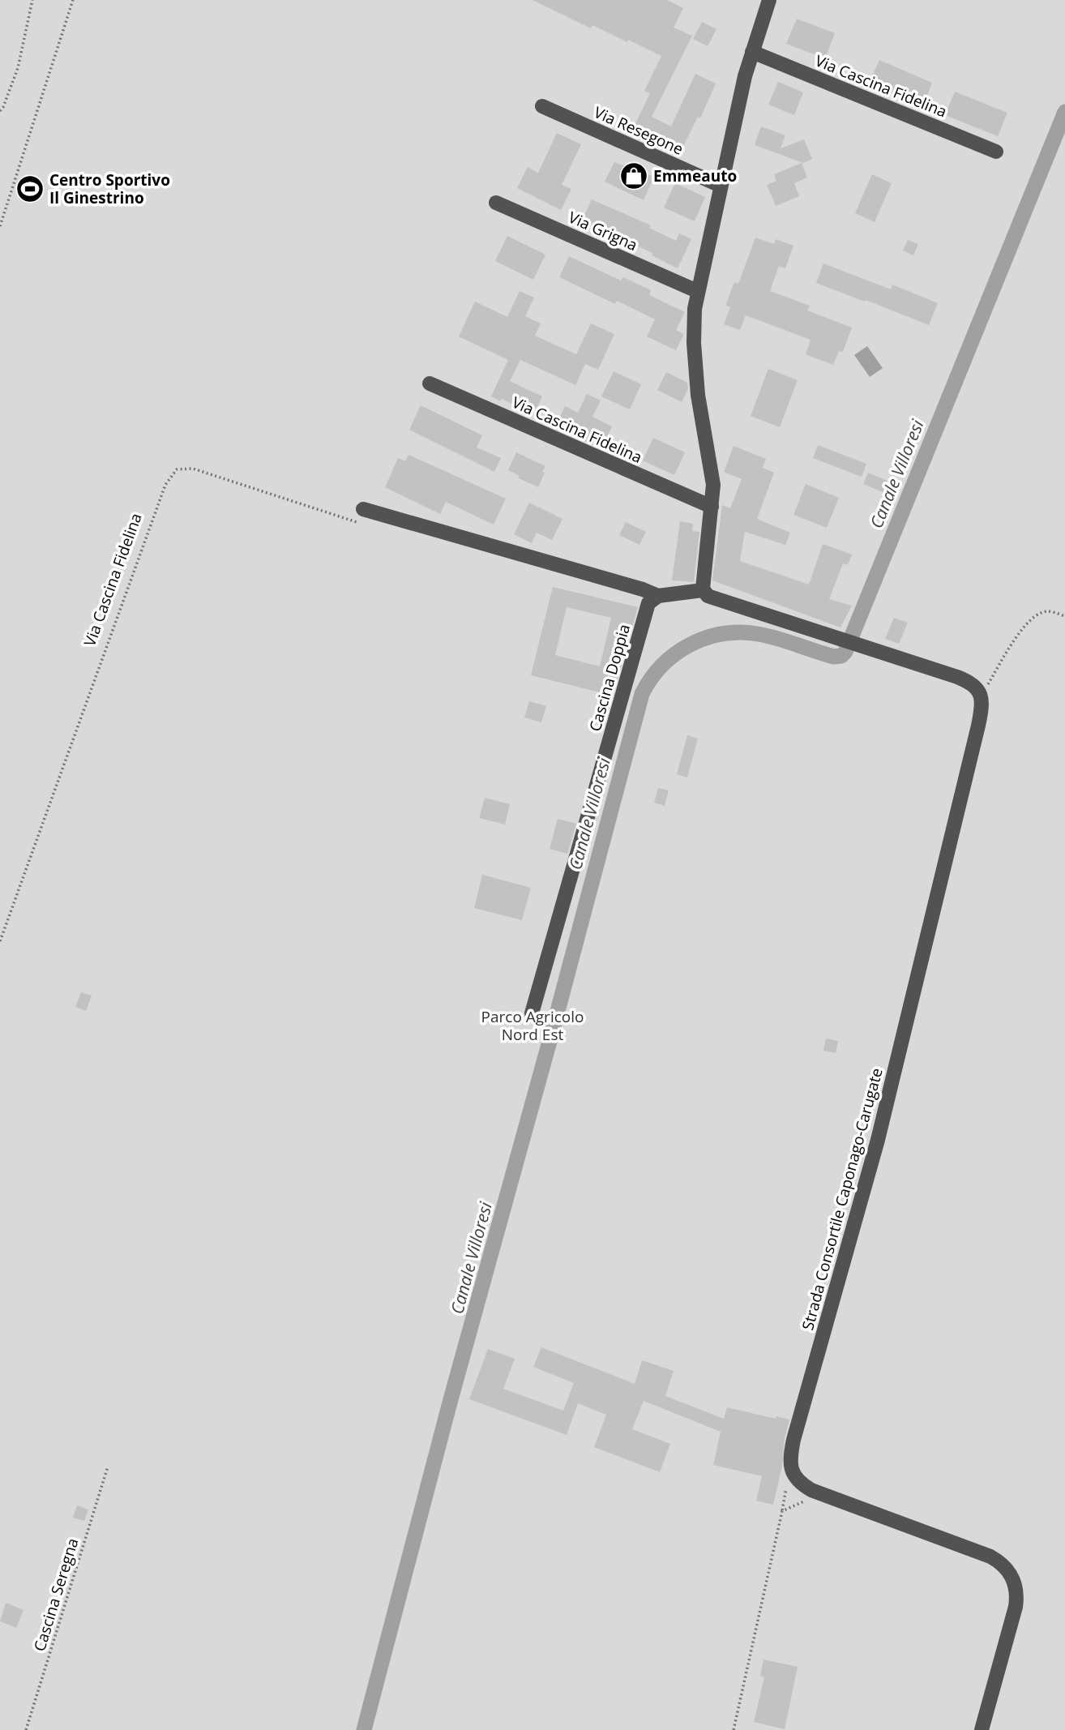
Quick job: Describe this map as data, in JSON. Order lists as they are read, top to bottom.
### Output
{
  "streets": {
    "street": [
      "Via Cascina Fidelina",
      "Via Resegone",
      "Via Grigna",
      "Cascina Doppia",
      "Strada Consortile Caponago-Carugate"
    ],
    "path": ["Cascina Seregna"]
  },
  "water": ["Canale Villoresi"],
  "parks": ["Parco Agricolo Nord Est"],
  "places": {
    "shop": ["Emmeauto"],
    "sports": ["Centro Sportivo Il Ginestrino"]
  }
}
